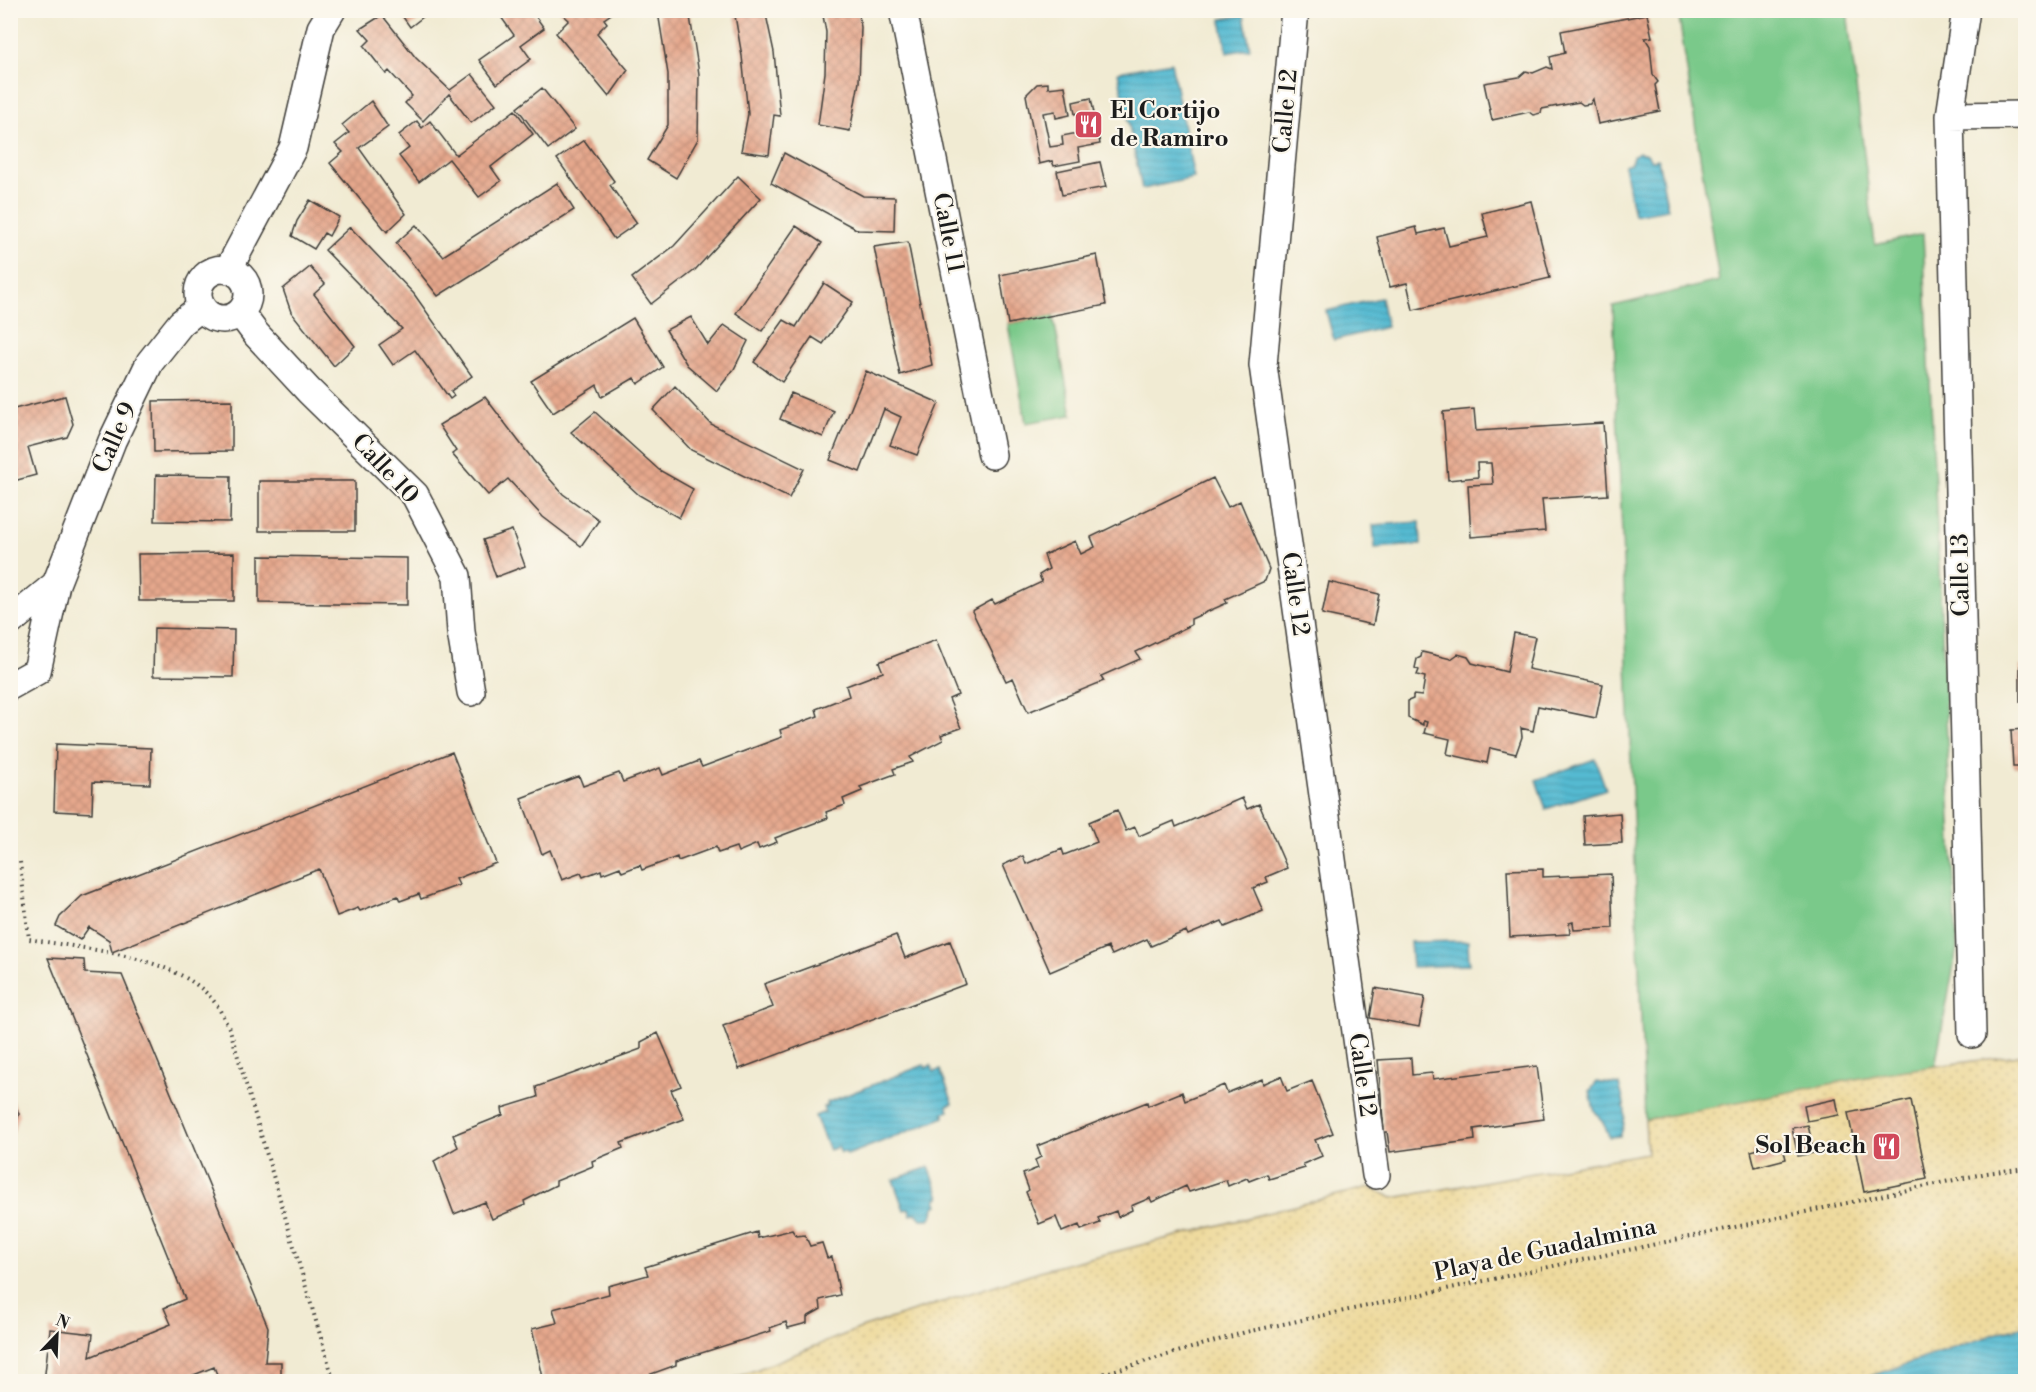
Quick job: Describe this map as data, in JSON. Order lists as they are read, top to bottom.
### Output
{
  "streets": {
    "street": [
      "Calle 12",
      "Calle 11",
      "Calle 9",
      "Calle 10",
      "Calle 13"
    ],
    "path": ["Playa de Guadalmina"]
  },
  "crossings": [
    ["Calle 9", "Calle 10"]
  ],
  "places": {
    "restaurant": ["El Cortijo de Ramiro", "Sol Beach"]
  },
  "north": "top right"
}
